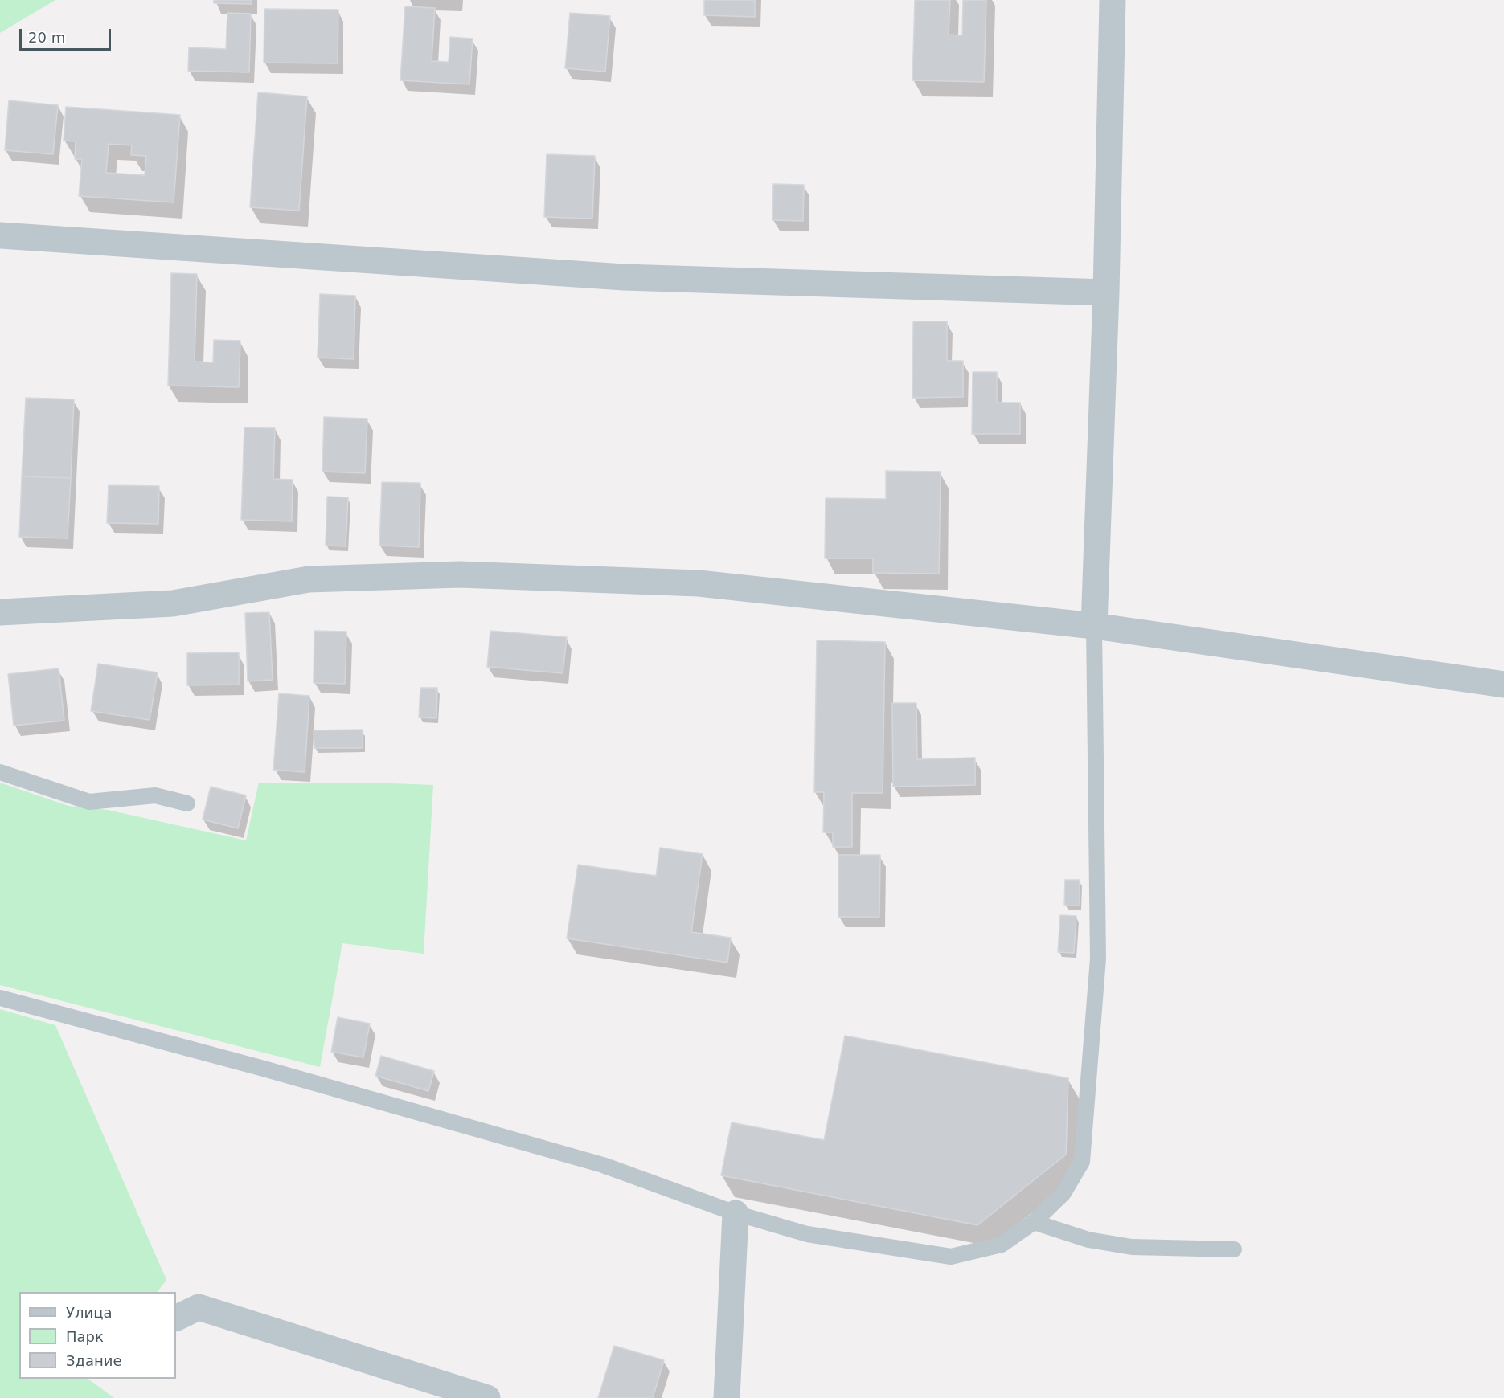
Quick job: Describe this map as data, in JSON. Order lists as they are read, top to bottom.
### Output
{
  "legend": ["Улица", "Парк", "Здание"],
  "scale_bar": "20 m"
}
